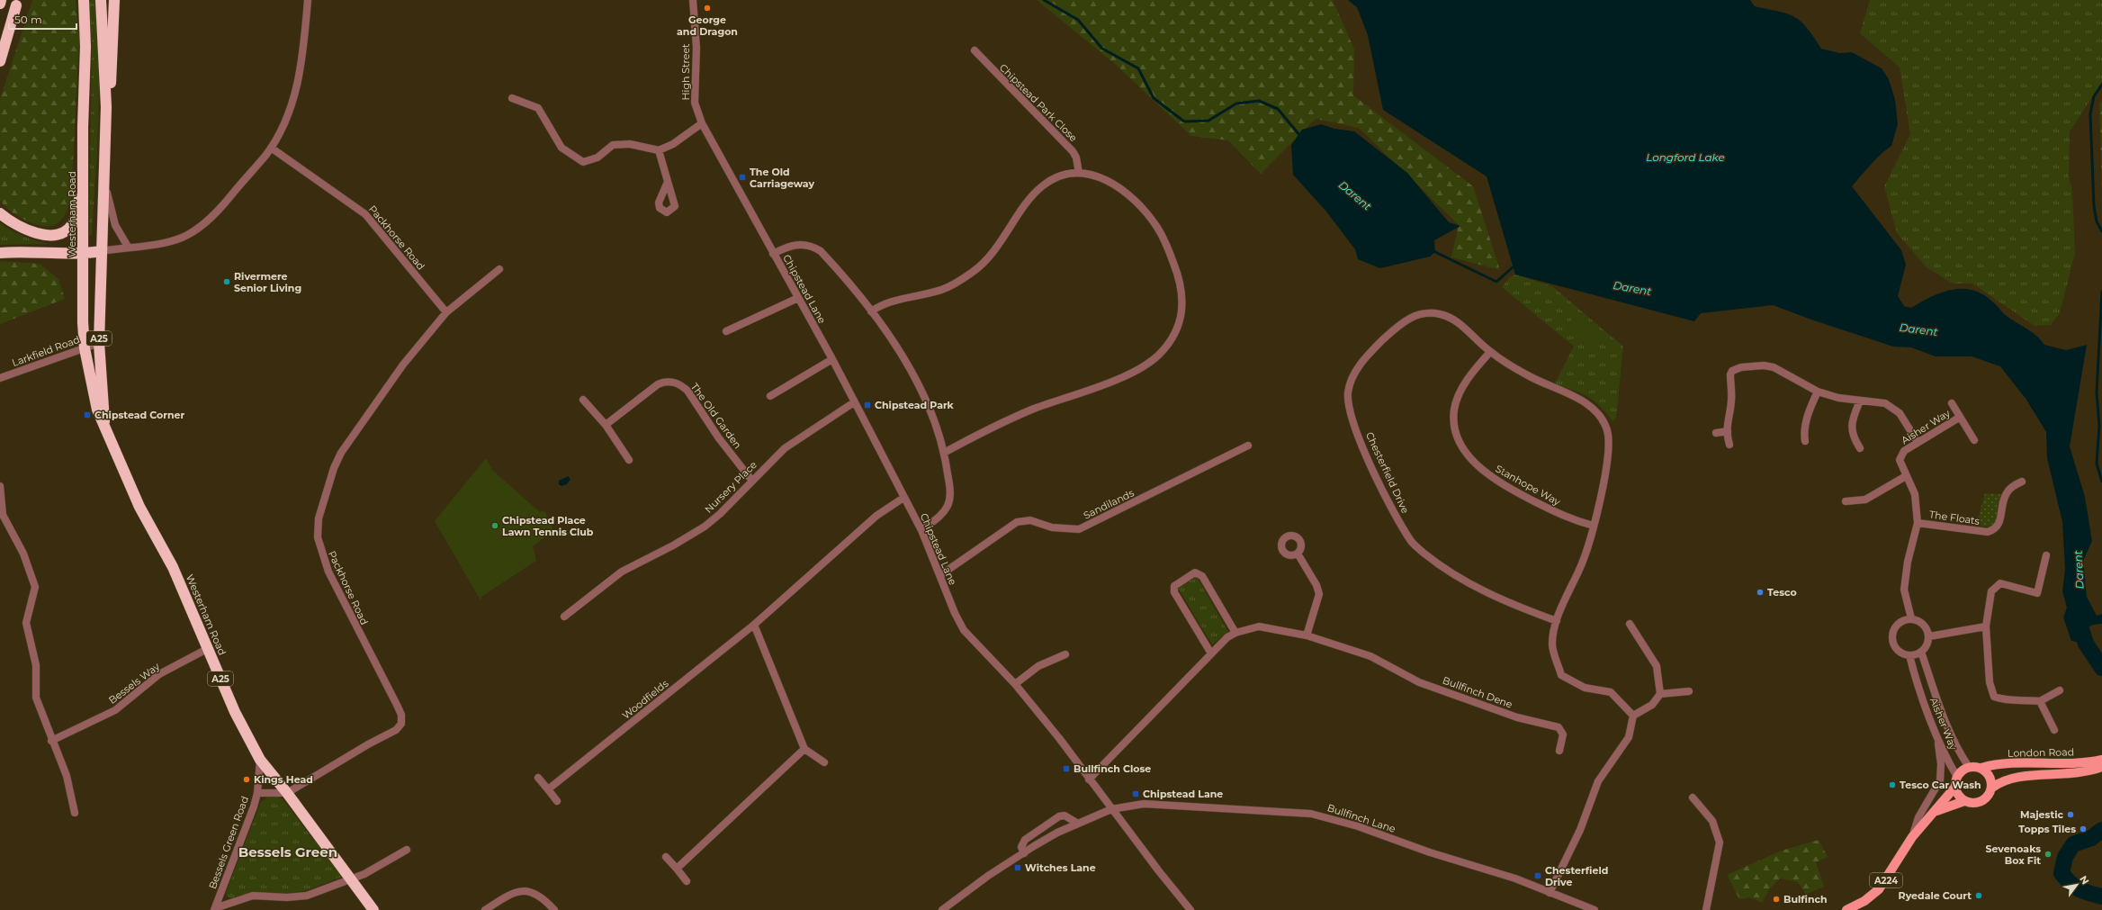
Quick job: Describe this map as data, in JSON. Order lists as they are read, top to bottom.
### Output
{
  "streets": {
    "highway": ["Westerham Road", "A25"],
    "main road": ["London Road", "A224"],
    "street": [
      "High Street",
      "Chipstead Park Close",
      "Packhorse Road",
      "Chipstead Lane",
      "Larkfield Road",
      "The Old Garden",
      "Aisher Way",
      "Chesterfield Drive",
      "Stanhope Way",
      "Nursery Place",
      "Sandilands",
      "The Floats",
      "Bessels Way",
      "Bullfinch Dene",
      "Woodfields",
      "Bullfinch Lane",
      "Bessels Green Road"
    ]
  },
  "crossings": [
    ["High Street", "Chipstead Lane"],
    ["Westerham Road", "Packhorse Road"],
    ["Westerham Road", "Larkfield Road"],
    ["Westerham Road", "Bessels Way"],
    ["Westerham Road", "Bessels Green Road"],
    ["Chipstead Lane", "Nursery Place"],
    ["Chipstead Lane", "Sandilands"],
    ["Chipstead Lane", "Woodfields"],
    ["Chipstead Lane", "Bullfinch Lane"],
    ["The Old Garden", "Nursery Place"],
    ["Aisher Way", "The Floats"],
    ["Aisher Way", "London Road"],
    ["Aisher Way", "A224"],
    ["Chesterfield Drive", "Stanhope Way"],
    ["London Road", "A224"]
  ],
  "districts": ["Bessels Green"],
  "water": ["Longford Lake", "Darent"],
  "places": {
    "other": [
      "George and Dragon",
      "Rivermere Senior Living",
      "Chipstead Place Lawn Tennis Club",
      "Tesco",
      "Kings Head",
      "Tesco Car Wash",
      "Majestic",
      "Topps Tiles",
      "Sevenoaks Box Fit",
      "Ryedale Court",
      "Bulfinch"
    ],
    "transit": [
      "The Old Carriageway",
      "Chipstead Park",
      "Chipstead Corner",
      "Bullfinch Close",
      "Chipstead Lane",
      "Witches Lane",
      "Chesterfield Drive"
    ]
  },
  "scale_bar": "50 m",
  "north": "top right"
}
